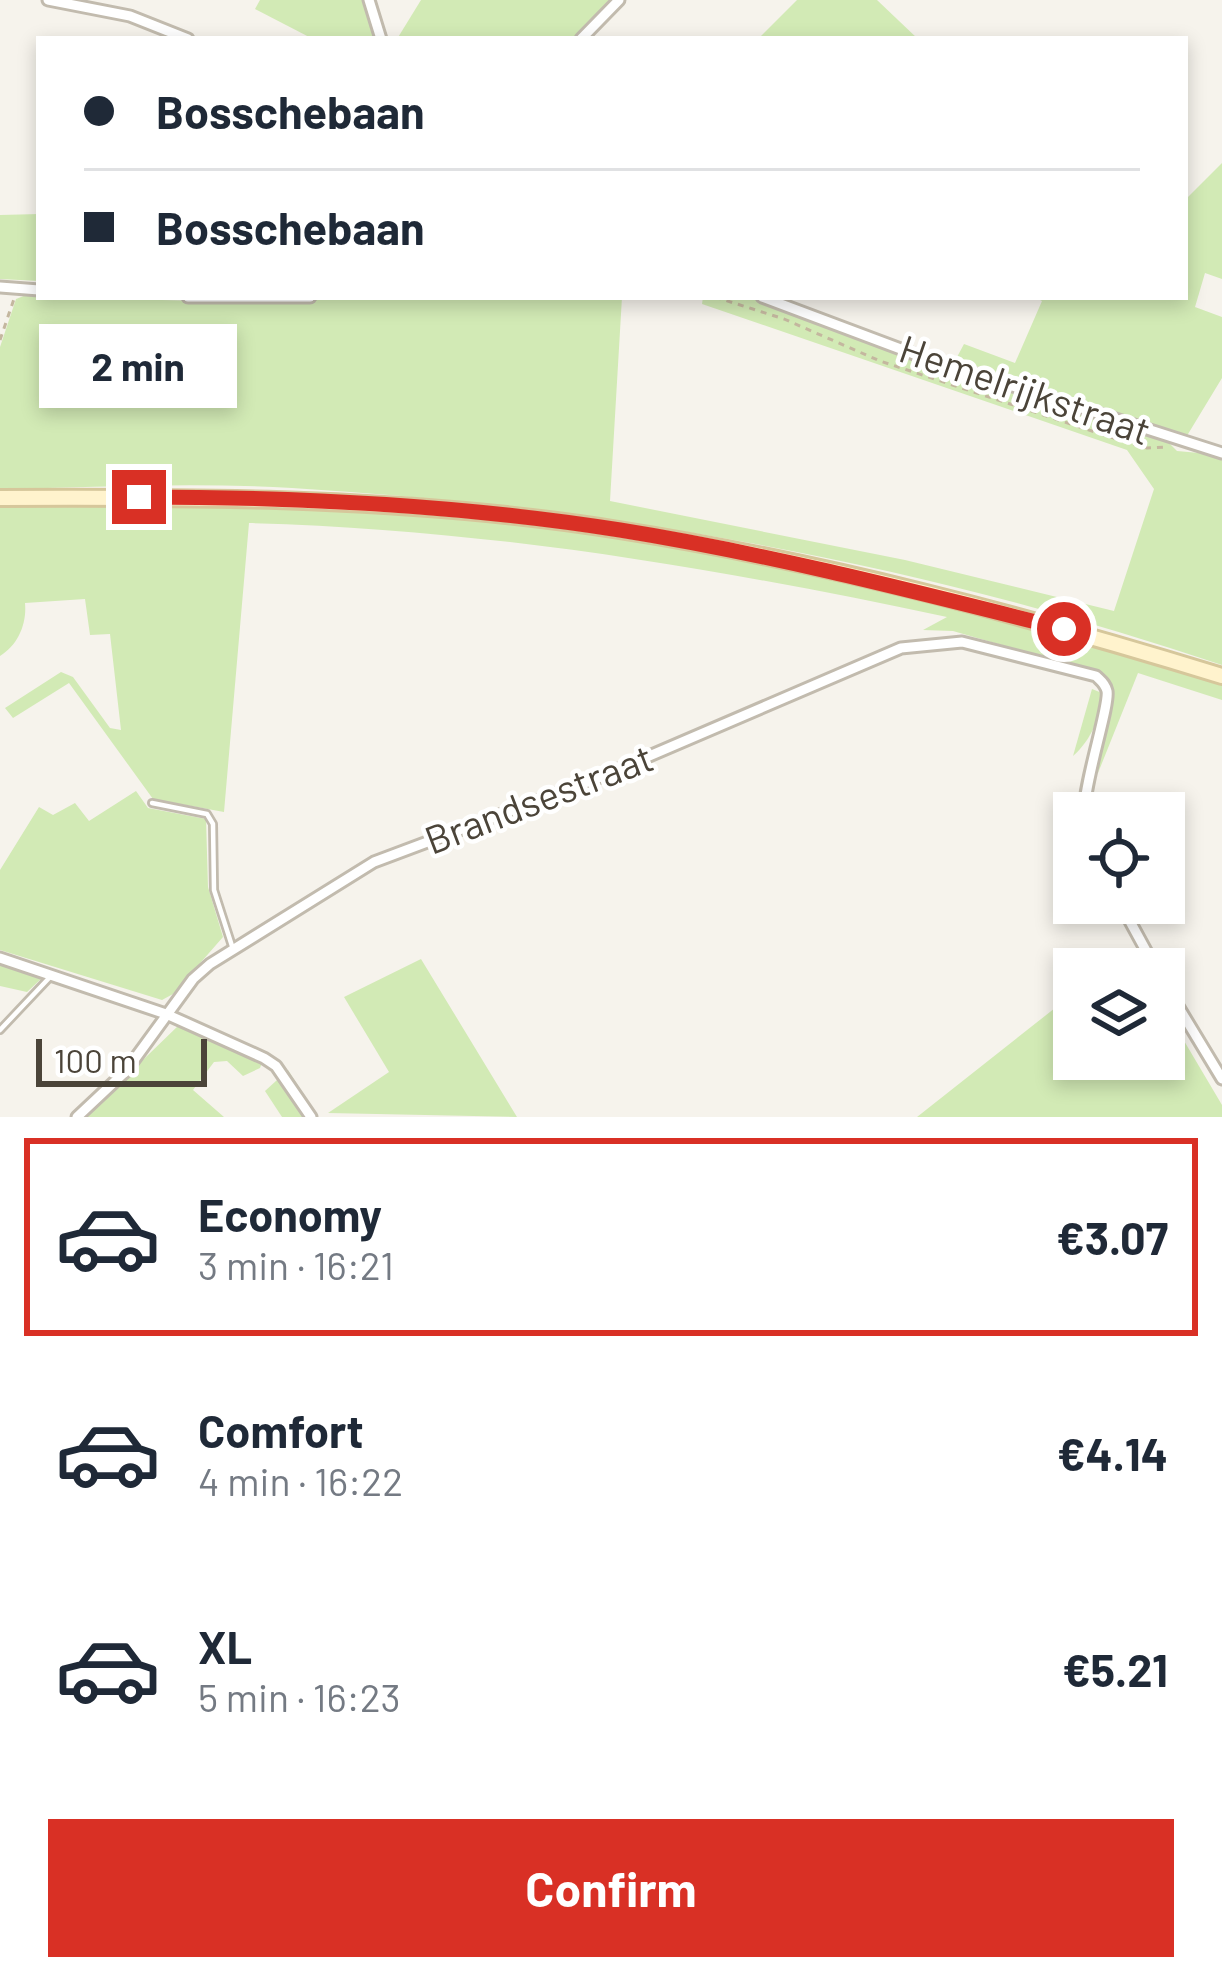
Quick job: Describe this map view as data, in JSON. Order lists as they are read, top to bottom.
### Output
{
  "streets": {
    "street": ["Hemelrijkstraat", "Brandsestraat"]
  },
  "scale_bar": "100 m",
  "page": {
    "banner": ["Bosschebaan", "Bosschebaan"],
    "bubble": "2 min",
    "scale": "100 m",
    "list": [
      {
        "name": "Economy",
        "note": "3 min · 16:21",
        "value": "€3.07"
      },
      {
        "name": "Comfort",
        "note": "4 min · 16:22",
        "value": "€4.14"
      },
      {
        "name": "XL",
        "note": "5 min · 16:23",
        "value": "€5.21"
      }
    ],
    "buttons": "Confirm"
  }
}
